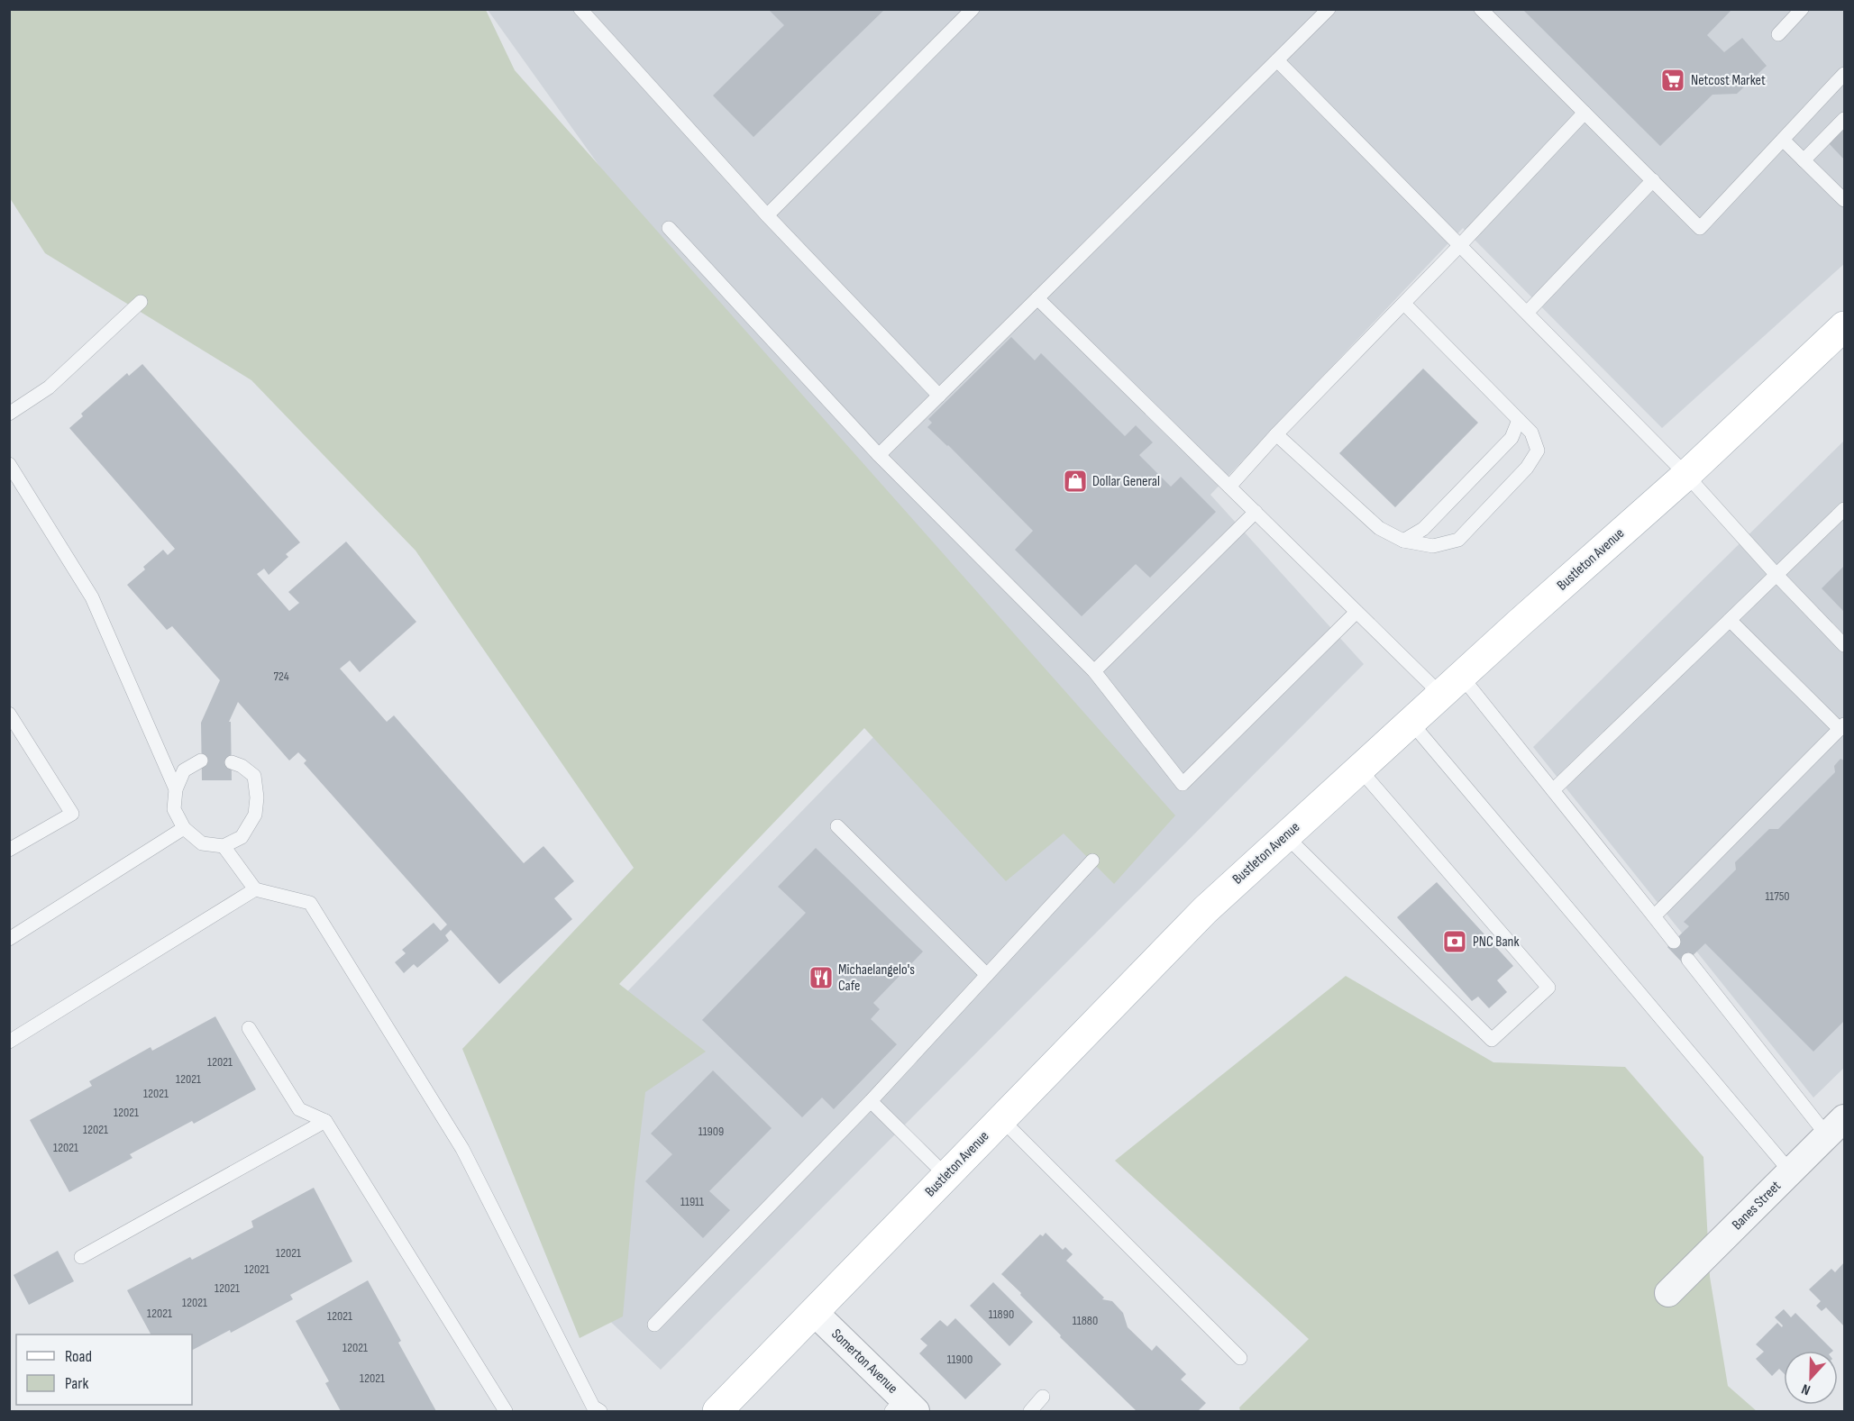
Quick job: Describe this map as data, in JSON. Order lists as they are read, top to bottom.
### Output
{
  "streets": {
    "main road": ["Bustleton Avenue"],
    "street": ["Banes Street", "Somerton Avenue"]
  },
  "crossings": [
    ["Bustleton Avenue", "Somerton Avenue"]
  ],
  "places": {
    "supermarket": ["Netcost Market"],
    "shop": ["Dollar General"],
    "bank": ["PNC Bank"],
    "restaurant": ["Michaelangelo's Cafe"]
  },
  "house_numbers": [
    "724",
    "11750",
    "12021",
    "12021",
    "12021",
    "12021",
    "12021",
    "11909",
    "12021",
    "11911",
    "12021",
    "12021",
    "12021",
    "12021",
    "12021",
    "11890",
    "12021",
    "11880",
    "12021",
    "11900",
    "12021"
  ],
  "legend": ["Road", "Park"],
  "north": "bottom"
}
